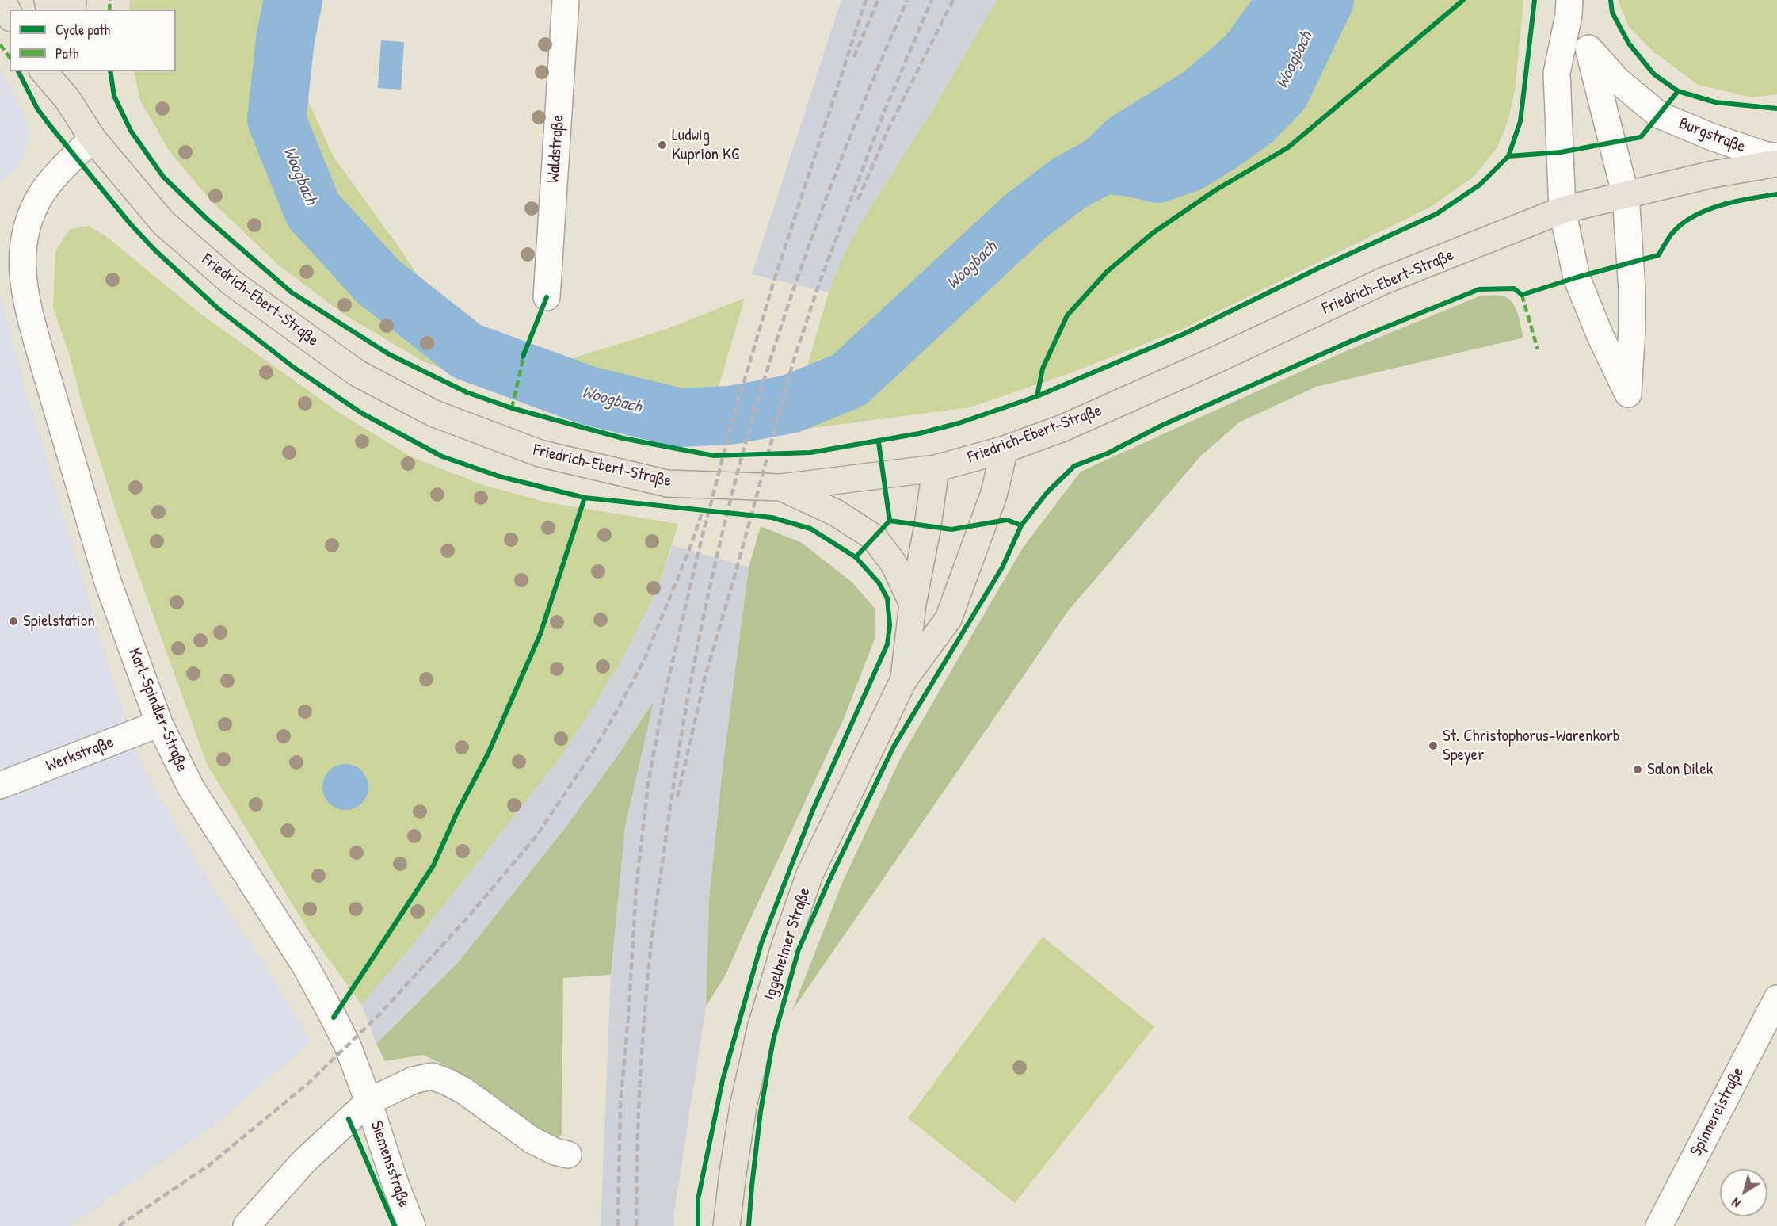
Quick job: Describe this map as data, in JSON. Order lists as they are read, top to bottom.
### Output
{
  "streets": {
    "main road": ["Friedrich-Ebert-Straße", "Iggelheimer Straße"],
    "street": [
      "Burgstraße",
      "Waldstraße",
      "Karl-Spindler-Straße",
      "Werkstraße",
      "Spinnereistraße",
      "Siemensstraße"
    ]
  },
  "crossings": [
    ["Burgstraße", "Friedrich-Ebert-Straße"],
    ["Friedrich-Ebert-Straße", "Karl-Spindler-Straße"],
    ["Friedrich-Ebert-Straße", "Iggelheimer Straße"],
    ["Karl-Spindler-Straße", "Werkstraße"],
    ["Karl-Spindler-Straße", "Siemensstraße"]
  ],
  "water": ["Woogbach"],
  "places": [
    "Ludwig Kuprion KG",
    "Spielstation",
    "St. Christophorus-Warenkorb Speyer",
    "Salon Dilek"
  ],
  "legend": ["Cycle path", "Path"],
  "north": "bottom left"
}
